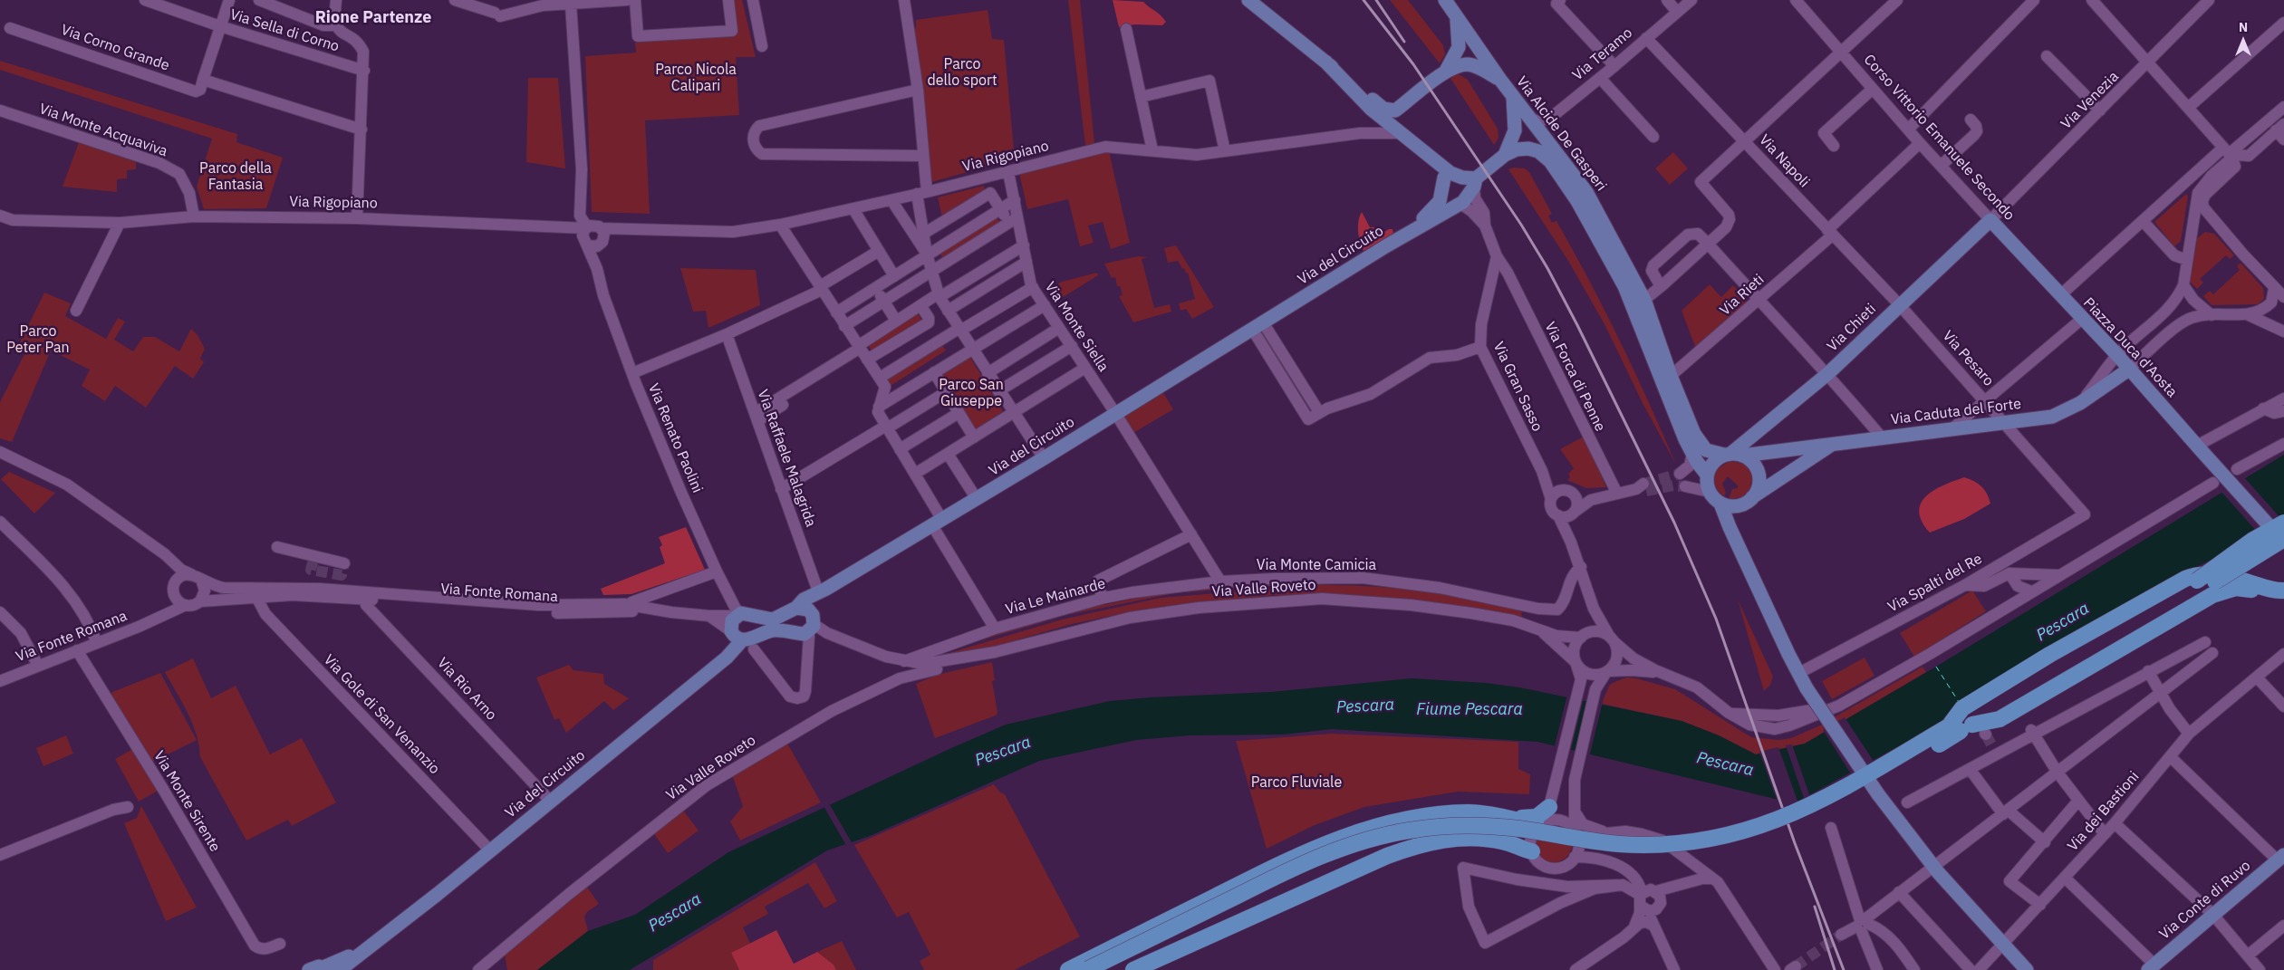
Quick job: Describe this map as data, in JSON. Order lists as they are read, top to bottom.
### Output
{
  "streets": {
    "main road": [
      "Via Alcide De Gasperi",
      "Corso Vittorio Emanuele Secondo",
      "Via del Circuito",
      "Via Chieti",
      "Piazza Duca d'Aosta",
      "Via Caduta del Forte",
      "Via Conte di Ruvo"
    ],
    "street": [
      "Via Sella di Corno",
      "Via Corno Grande",
      "Via Teramo",
      "Via Venezia",
      "Via Monte Acquaviva",
      "Via Rigopiano",
      "Via Napoli",
      "Via Rieti",
      "Via Monte Siella",
      "Via Pesaro",
      "Via Forca di Penne",
      "Via Gran Sasso",
      "Via Renato Paolini",
      "Via Raffaele Malagrida",
      "Via Monte Camicia",
      "Via Spalti del Re",
      "Via Valle Roveto",
      "Via Fonte Romana",
      "Via Le Mainarde",
      "Via Rio Arno",
      "Via Gole di San Venanzio",
      "Via Monte Sirente",
      "Via dei Bastioni"
    ]
  },
  "crossings": [
    ["Via Teramo", "Via Alcide De Gasperi"],
    ["Via Teramo", "Via Napoli"],
    ["Via Venezia", "Corso Vittorio Emanuele Secondo"],
    ["Via Venezia", "Via Chieti"],
    ["Via Monte Acquaviva", "Via Rigopiano"],
    ["Via Alcide De Gasperi", "Via Rigopiano"],
    ["Via Alcide De Gasperi", "Via del Circuito"],
    ["Via Alcide De Gasperi", "Via Rieti"],
    ["Via Alcide De Gasperi", "Via Chieti"],
    ["Via Alcide De Gasperi", "Via Forca di Penne"],
    ["Via Alcide De Gasperi", "Via Caduta del Forte"],
    ["Corso Vittorio Emanuele Secondo", "Via Rieti"],
    ["Corso Vittorio Emanuele Secondo", "Via Chieti"],
    ["Corso Vittorio Emanuele Secondo", "Piazza Duca d'Aosta"],
    ["Via Rigopiano", "Via del Circuito"],
    ["Via Rigopiano", "Via Monte Siella"],
    ["Via Rigopiano", "Via Forca di Penne"],
    ["Via Rigopiano", "Via Renato Paolini"],
    ["Via Napoli", "Via Rieti"],
    ["Via Napoli", "Via Chieti"],
    ["Via Napoli", "Via Pesaro"],
    ["Via del Circuito", "Via Monte Siella"],
    ["Via del Circuito", "Via Forca di Penne"],
    ["Via del Circuito", "Via Renato Paolini"],
    ["Via del Circuito", "Via Raffaele Malagrida"],
    ["Via del Circuito", "Via Fonte Romana"],
    ["Via del Circuito", "Via Rio Arno"],
    ["Via del Circuito", "Via Gole di San Venanzio"],
    ["Via Chieti", "Via Pesaro"],
    ["Via Chieti", "Via Caduta del Forte"],
    ["Piazza Duca d'Aosta", "Via Caduta del Forte"],
    ["Via Pesaro", "Via Caduta del Forte"],
    ["Via Pesaro", "Via Spalti del Re"],
    ["Via Forca di Penne", "Via Gran Sasso"],
    ["Via Renato Paolini", "Via Fonte Romana"],
    ["Via Monte Camicia", "Via Le Mainarde"],
    ["Via Valle Roveto", "Via Le Mainarde"],
    ["Via Fonte Romana", "Via Rio Arno"],
    ["Via Fonte Romana", "Via Gole di San Venanzio"],
    ["Via Fonte Romana", "Via Monte Sirente"]
  ],
  "districts": ["Rione Partenze"],
  "water": ["Pescara", "Fiume Pescara"],
  "parks": [
    "Parco dello sport",
    "Parco Nicola Calipari",
    "Parco della Fantasia",
    "Parco Peter Pan",
    "Parco San Giuseppe",
    "Parco Fluviale"
  ],
  "north": "top"
}
